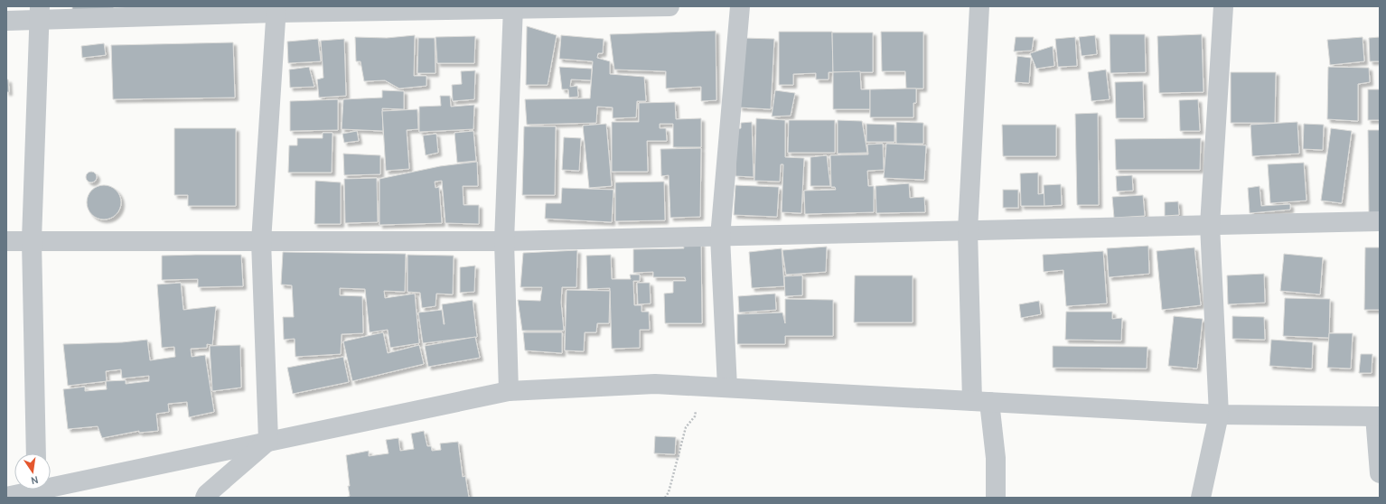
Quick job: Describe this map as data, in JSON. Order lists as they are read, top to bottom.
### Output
{
  "north": "bottom"
}
